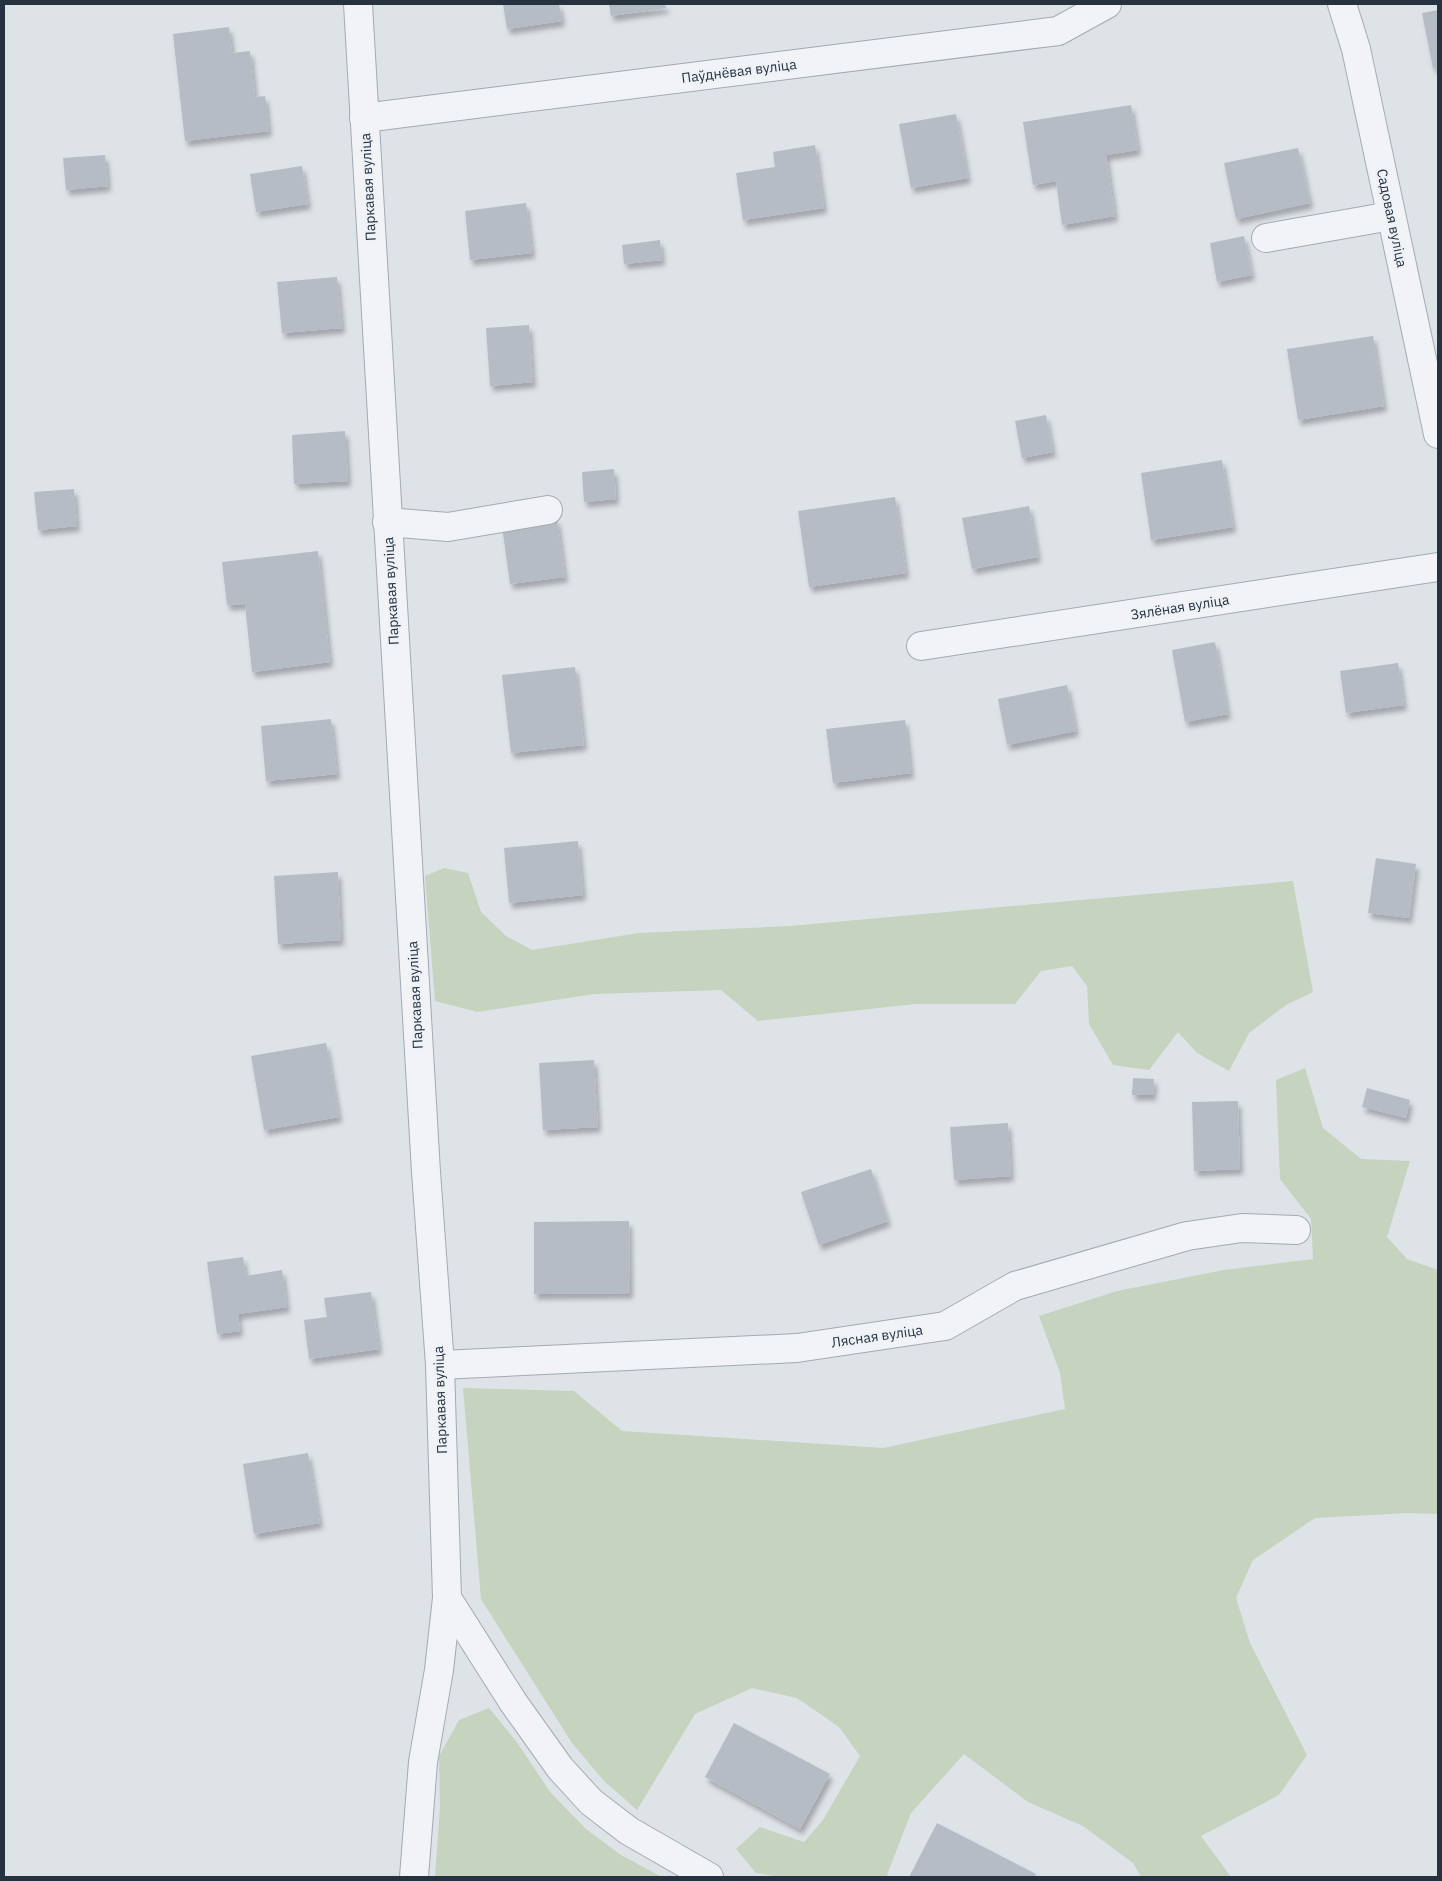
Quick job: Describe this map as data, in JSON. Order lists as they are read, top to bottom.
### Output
{
  "streets": {
    "street": [
      "Паўднёвая вуліца",
      "Паркавая вуліца",
      "Садовая вуліца",
      "Зялёная вуліца",
      "Лясная вуліца"
    ]
  },
  "crossings": [
    ["Паўднёвая вуліца", "Паркавая вуліца"],
    ["Паркавая вуліца", "Лясная вуліца"]
  ]
}
